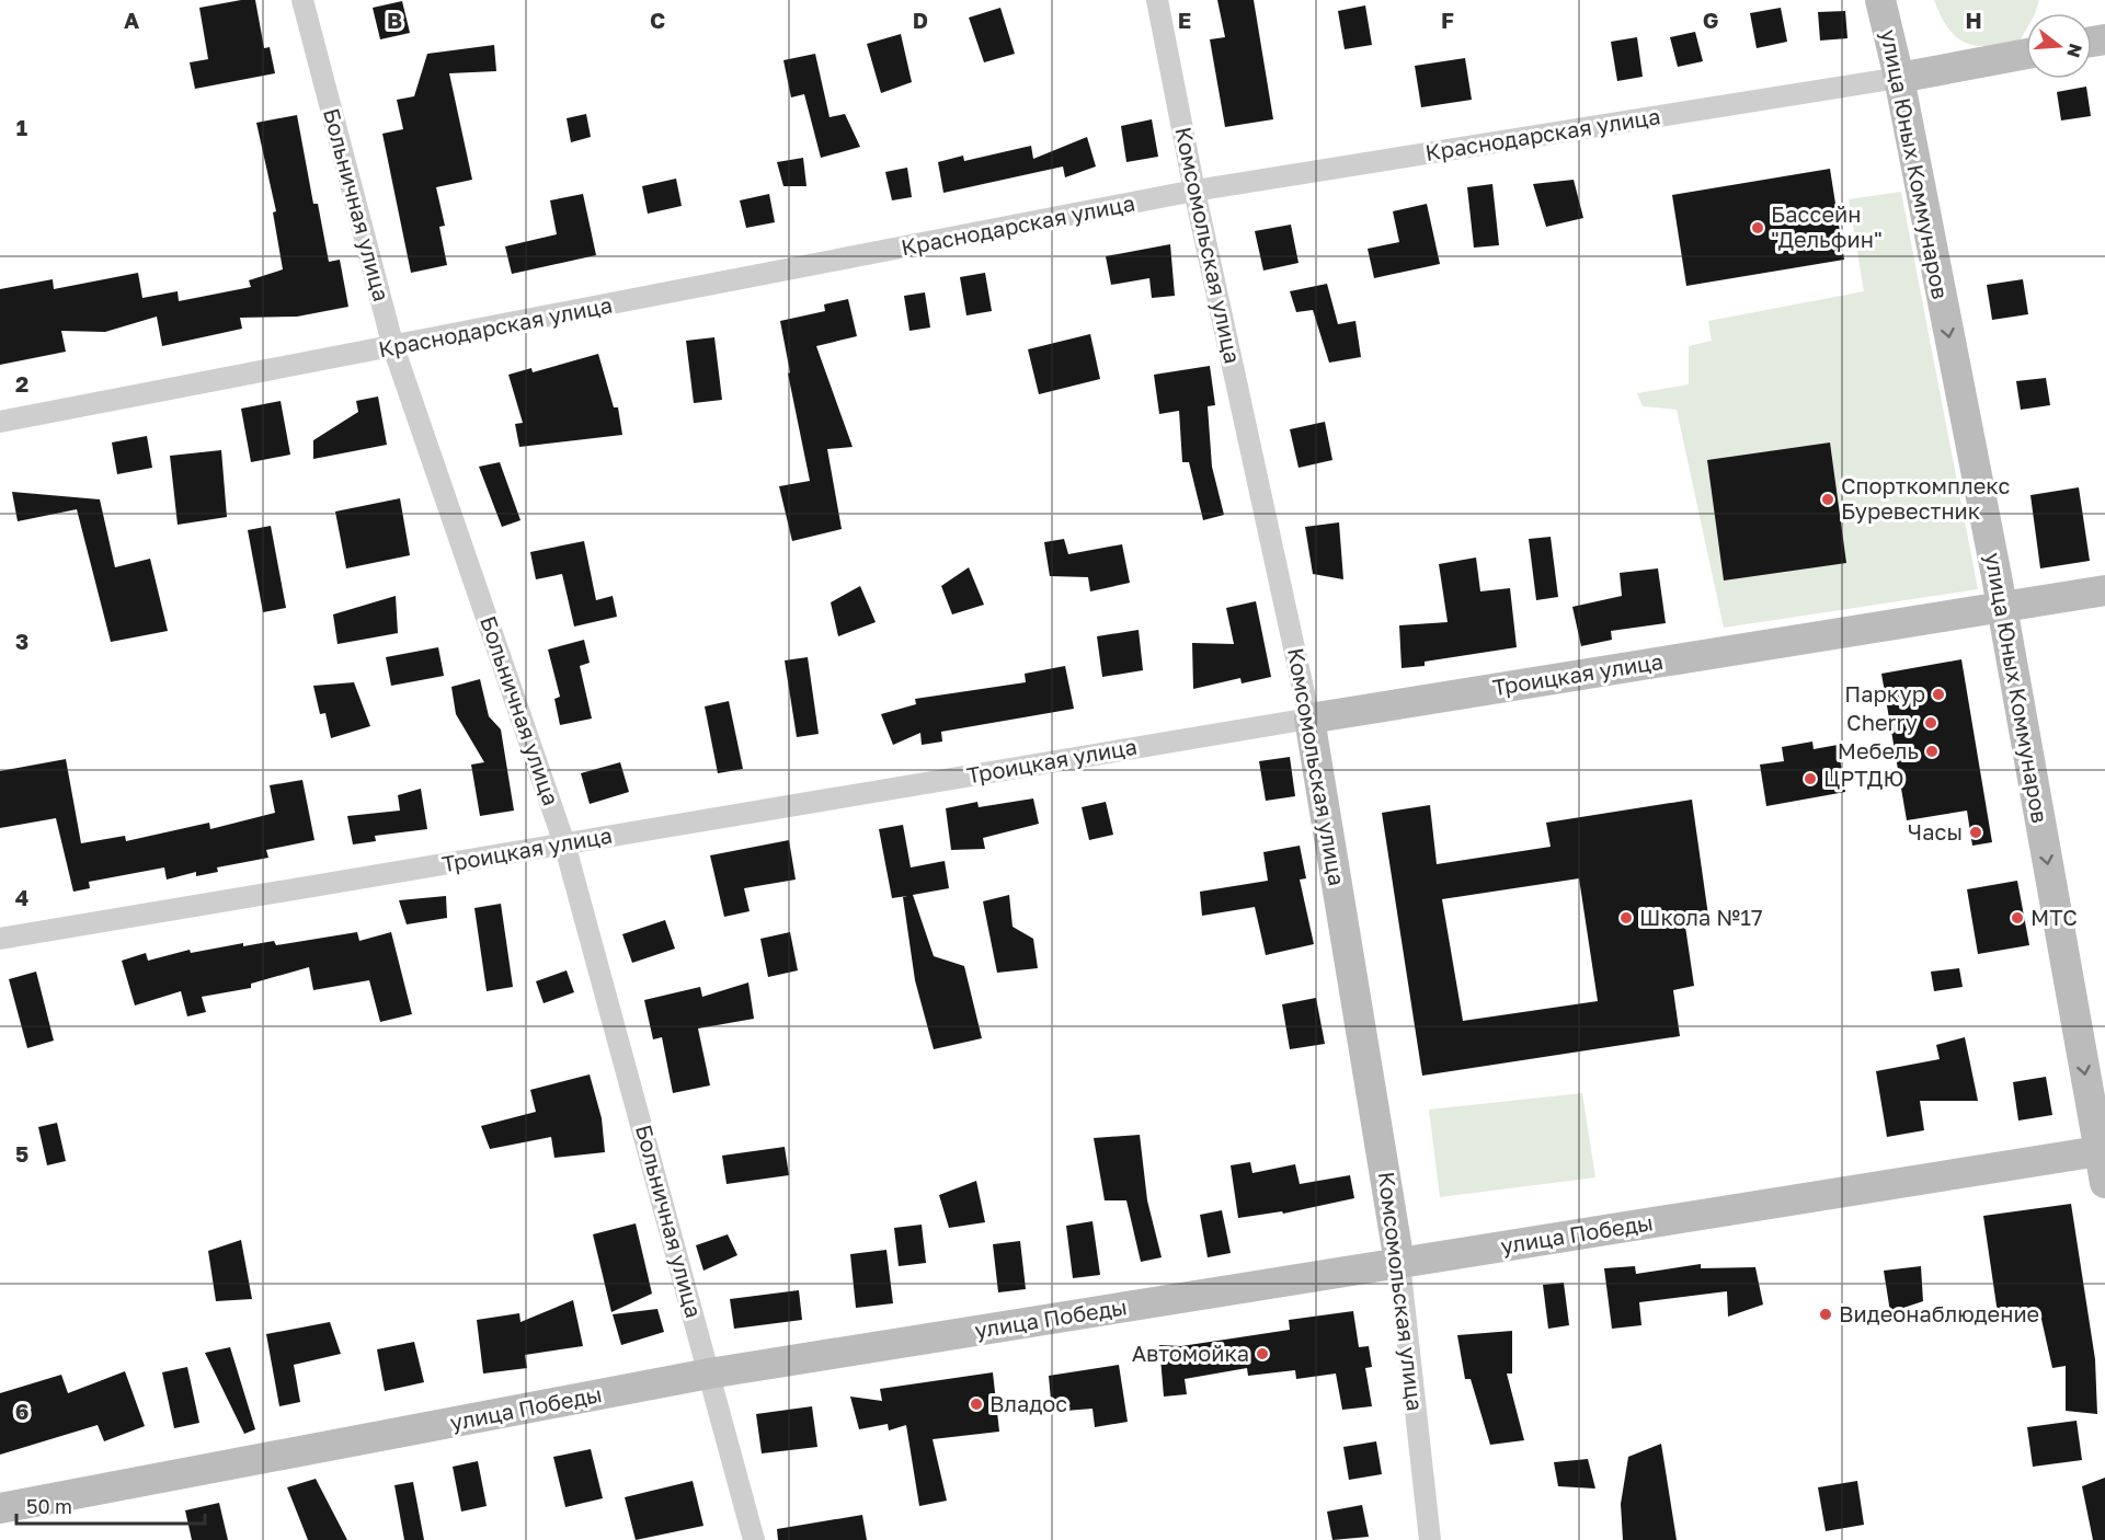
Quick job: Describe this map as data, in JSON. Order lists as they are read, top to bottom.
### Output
{
  "streets": {
    "street": [
      "Краснодарская улица",
      "улица Юных Коммунаров",
      "Больничная улица",
      "Комсомольская улица",
      "Троицкая улица",
      "улица Победы"
    ]
  },
  "crossings": [
    ["Краснодарская улица", "улица Юных Коммунаров"],
    ["Краснодарская улица", "Больничная улица"],
    ["Краснодарская улица", "Комсомольская улица"],
    ["улица Юных Коммунаров", "Троицкая улица"],
    ["улица Юных Коммунаров", "улица Победы"],
    ["Больничная улица", "Троицкая улица"],
    ["Больничная улица", "улица Победы"],
    ["Комсомольская улица", "Троицкая улица"],
    ["Комсомольская улица", "улица Победы"]
  ],
  "one_way": ["улица Юных Коммунаров"],
  "places": [
    "Бассейн \"Дельфин\"",
    "Cпорткомплекс Буревестник",
    "Паркур",
    "Cherry",
    "Мебель",
    "ЦРТДЮ",
    "Часы",
    "Школа №17",
    "МТС",
    "Видеонаблюдение",
    "Автомойка",
    "Владос"
  ],
  "scale_bar": "50 m",
  "north": "right",
  "grid": {
    "columns": [
      "A",
      "B",
      "C",
      "D",
      "E",
      "F",
      "G",
      "H"
    ],
    "rows": [
      "1",
      "2",
      "3",
      "4",
      "5",
      "6"
    ]
  }
}
